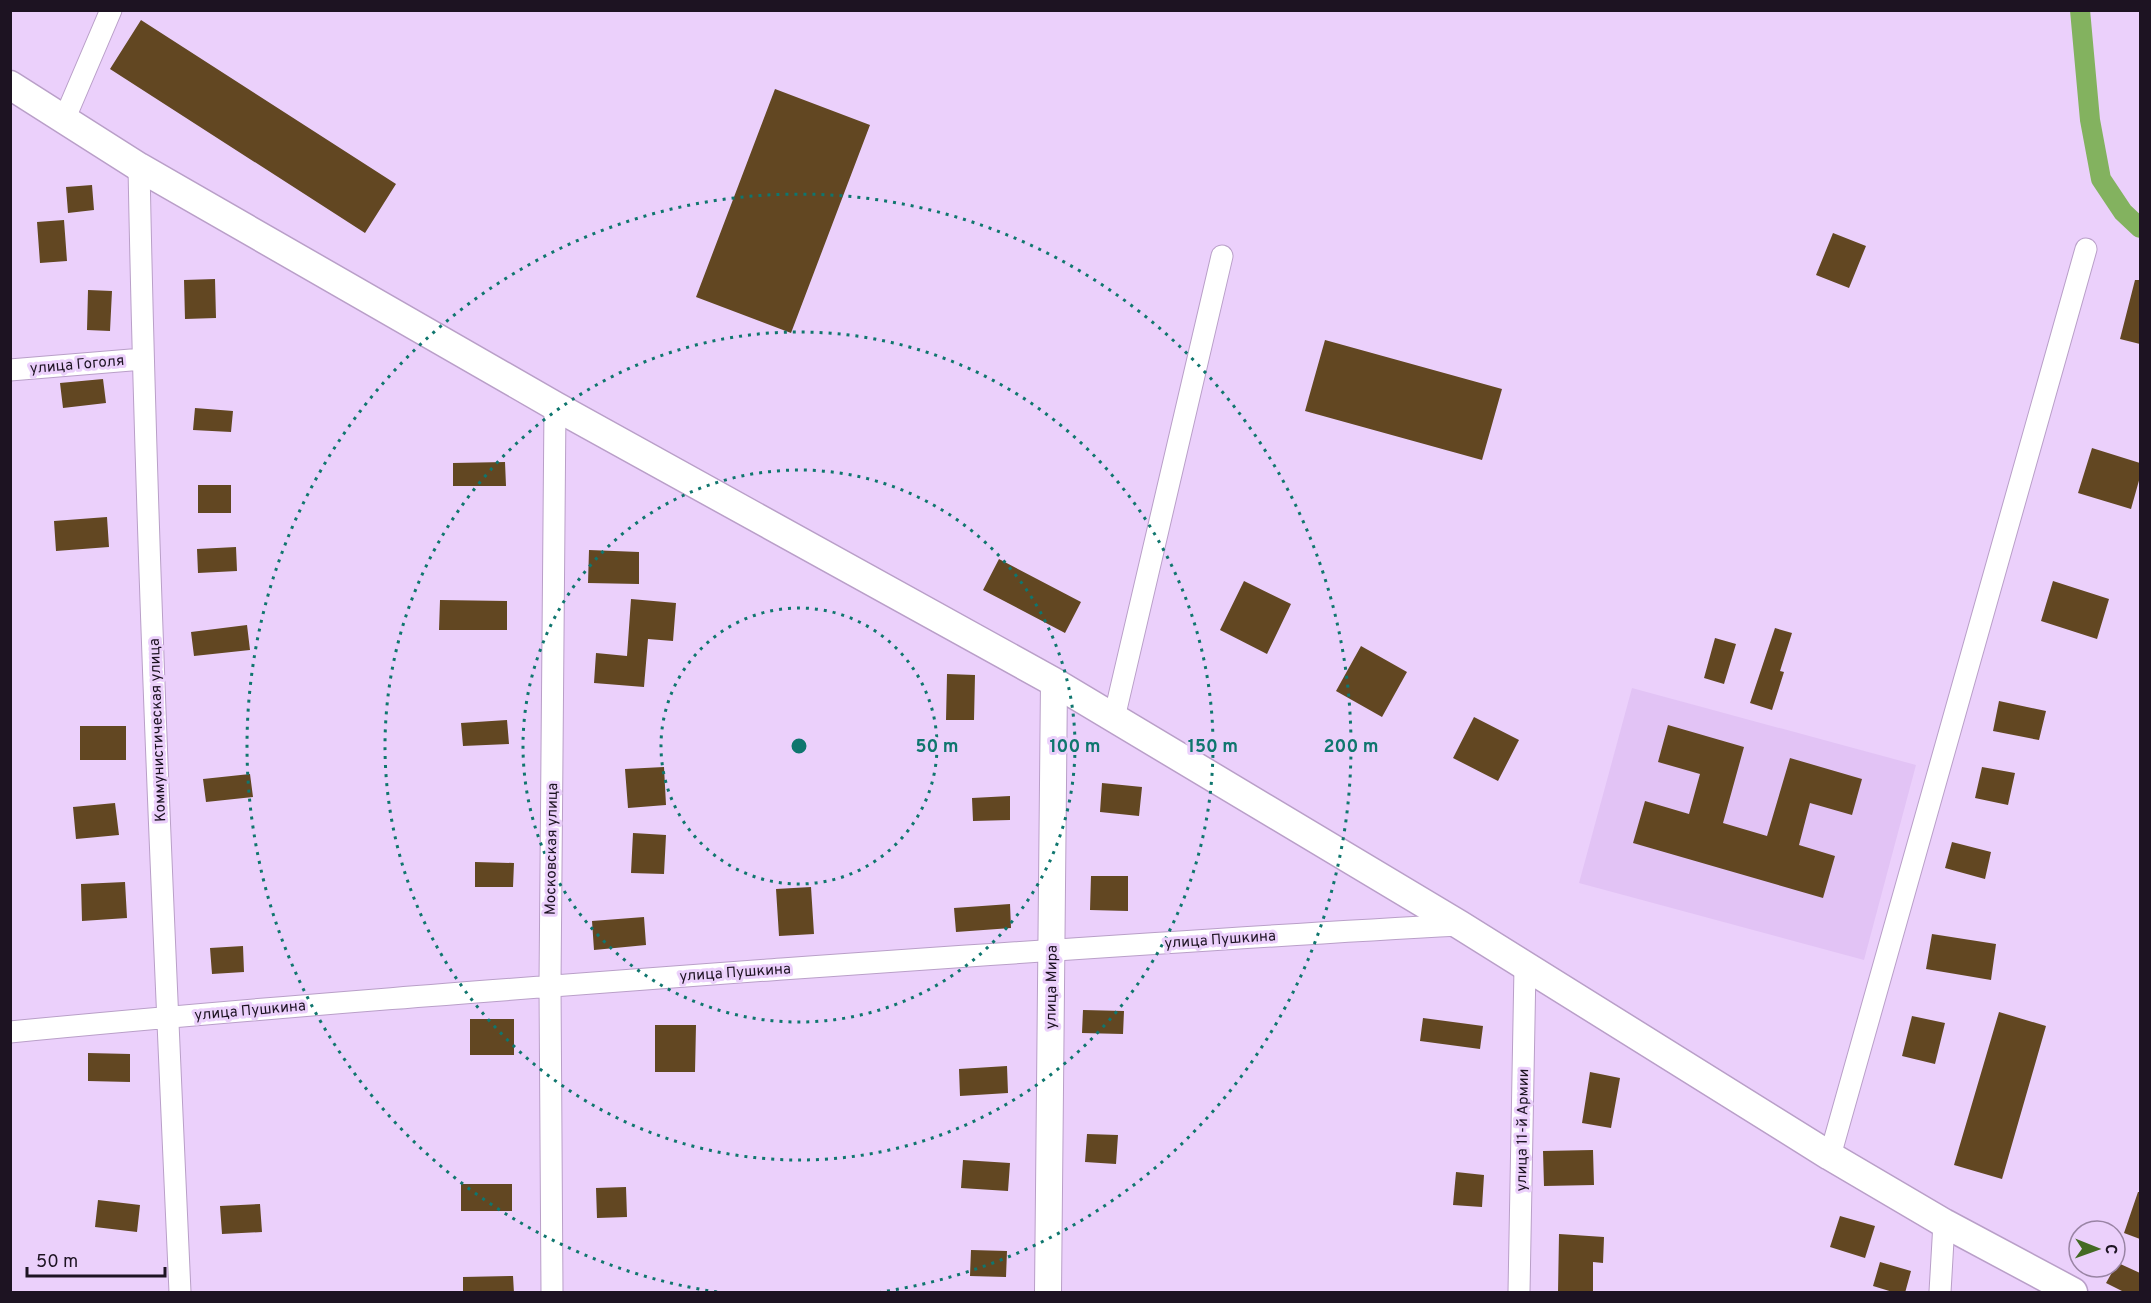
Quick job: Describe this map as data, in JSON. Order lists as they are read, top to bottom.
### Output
{
  "streets": {
    "street": [
      "улица Гоголя",
      "Коммунистическая улица",
      "Московская улица",
      "улица Пушкина",
      "улица Мира",
      "улица 11-й Армии"
    ]
  },
  "crossings": [
    ["улица Гоголя", "Коммунистическая улица"],
    ["Коммунистическая улица", "улица Пушкина"],
    ["Московская улица", "улица Пушкина"],
    ["улица Пушкина", "улица Мира"]
  ],
  "scale_bar": "50 m",
  "north": "right",
  "rings": [
    "50 m",
    "100 m",
    "150 m",
    "200 m"
  ]
}
